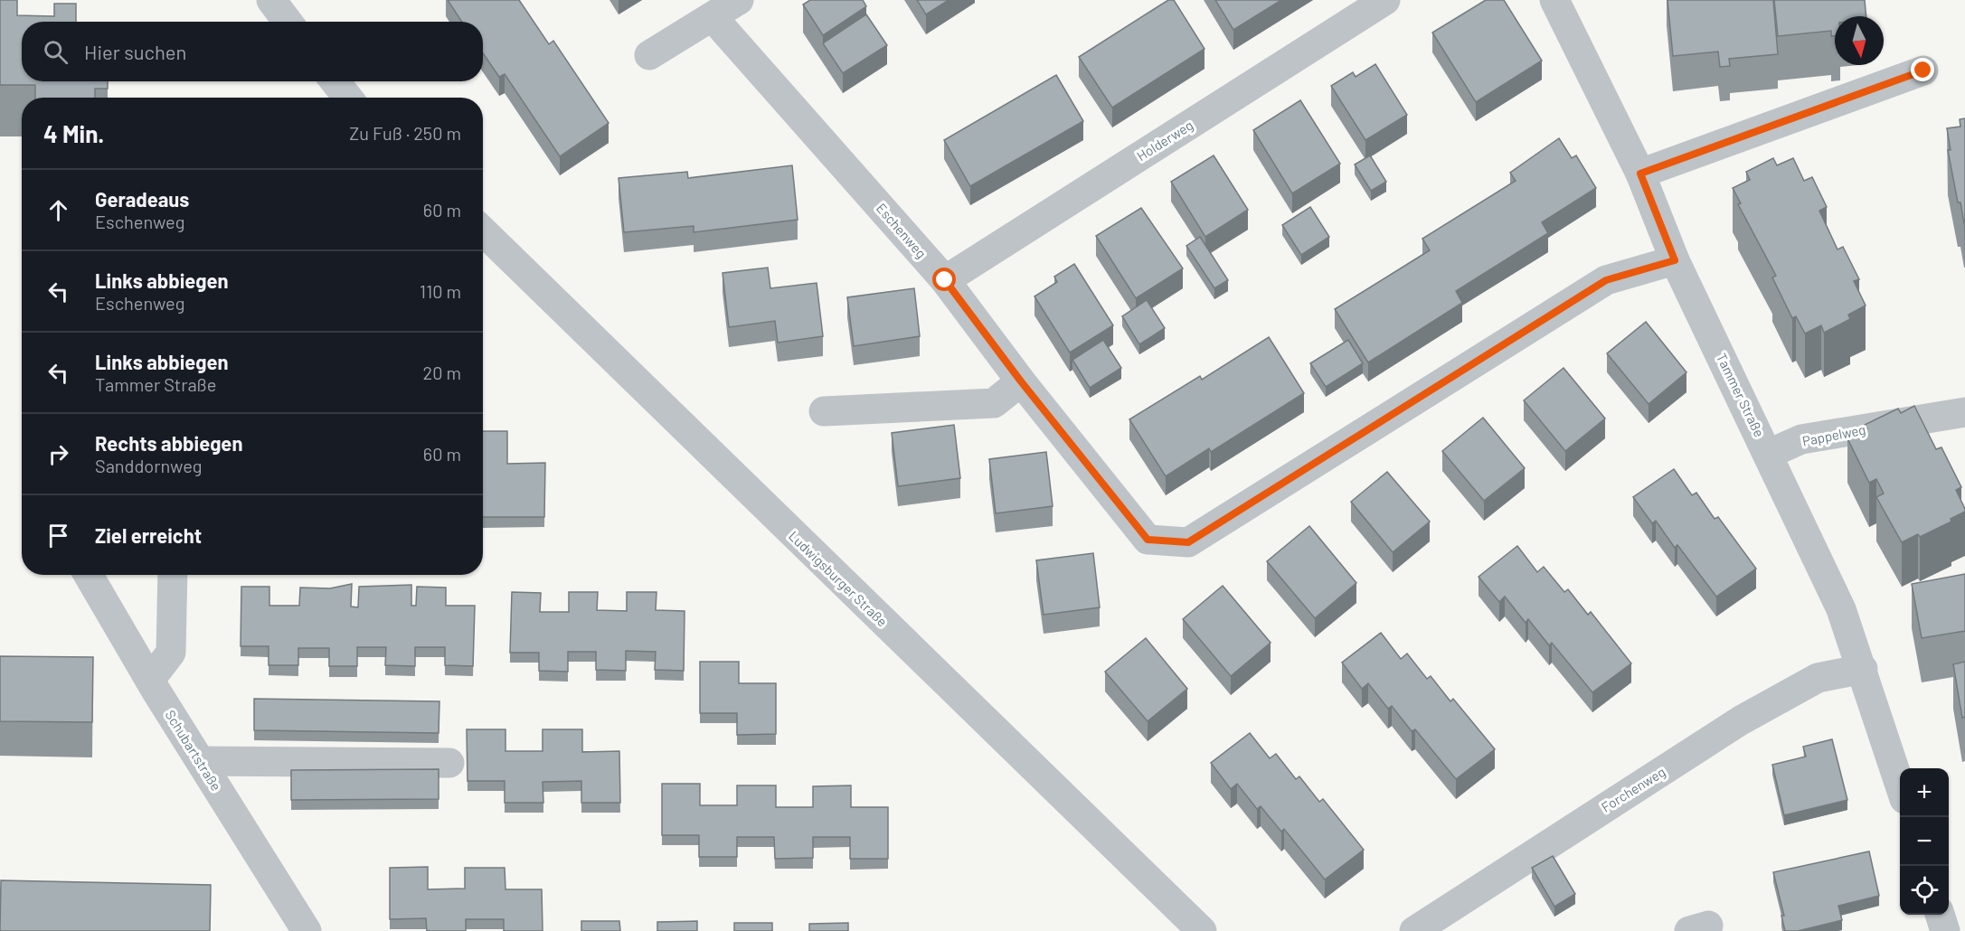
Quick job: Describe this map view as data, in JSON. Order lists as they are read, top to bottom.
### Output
{
  "streets": {
    "street": [
      "Holderweg",
      "Eschenweg",
      "Tammer Straße",
      "Pappelweg",
      "Ludwigsburger Straße",
      "Schubartstraße",
      "Forchenweg"
    ]
  },
  "crossings": [
    ["Holderweg", "Eschenweg"],
    ["Eschenweg", "Tammer Straße"],
    ["Tammer Straße", "Pappelweg"],
    ["Tammer Straße", "Forchenweg"]
  ],
  "north": "bottom",
  "page": {
    "search": "Hier suchen",
    "heading": ["4 Min.", "Zu Fuß · 250 m"],
    "list": [
      ["Geradeaus", "Eschenweg", "60 m"],
      ["Links abbiegen", "Eschenweg", "110 m"],
      ["Links abbiegen", "Tammer Straße", "20 m"],
      ["Rechts abbiegen", "Sanddornweg", "60 m"],
      "Ziel erreicht"
    ],
    "map_buttons": ["+", "−"]
  }
}
